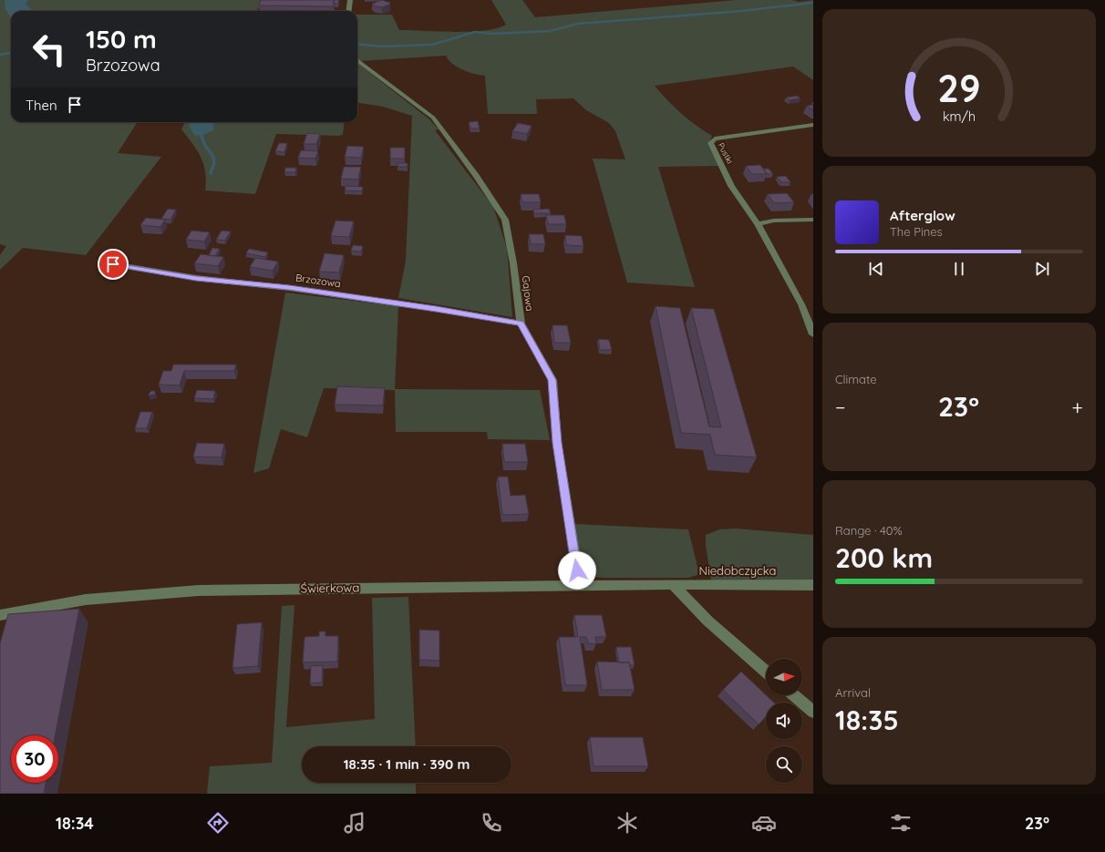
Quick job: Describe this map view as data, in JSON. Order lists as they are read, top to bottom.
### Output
{
  "streets": {
    "street": [
      "Pustki",
      "Brzozowa",
      "Gajowa",
      "Niedobczycka",
      "Świerkowa"
    ]
  },
  "crossings": [
    ["Brzozowa", "Gajowa"],
    ["Gajowa", "Świerkowa"],
    ["Niedobczycka", "Świerkowa"]
  ],
  "north": "right",
  "page": {
    "turn": ["150 m", "Brzozowa"],
    "then": "Then",
    "song": ["Afterglow", "The Pines"],
    "tile": [
      "Climate",
      ["Range · 40%", "200 km"],
      ["Arrival", "18:35"]
    ],
    "heat": ["−", "23°", "+"],
    "limit": "30",
    "trip": "18:35 · 1 min · 390 m",
    "tabs": ["18:34", "23°"],
    "gauge": ["29", "km/h"]
  }
}
